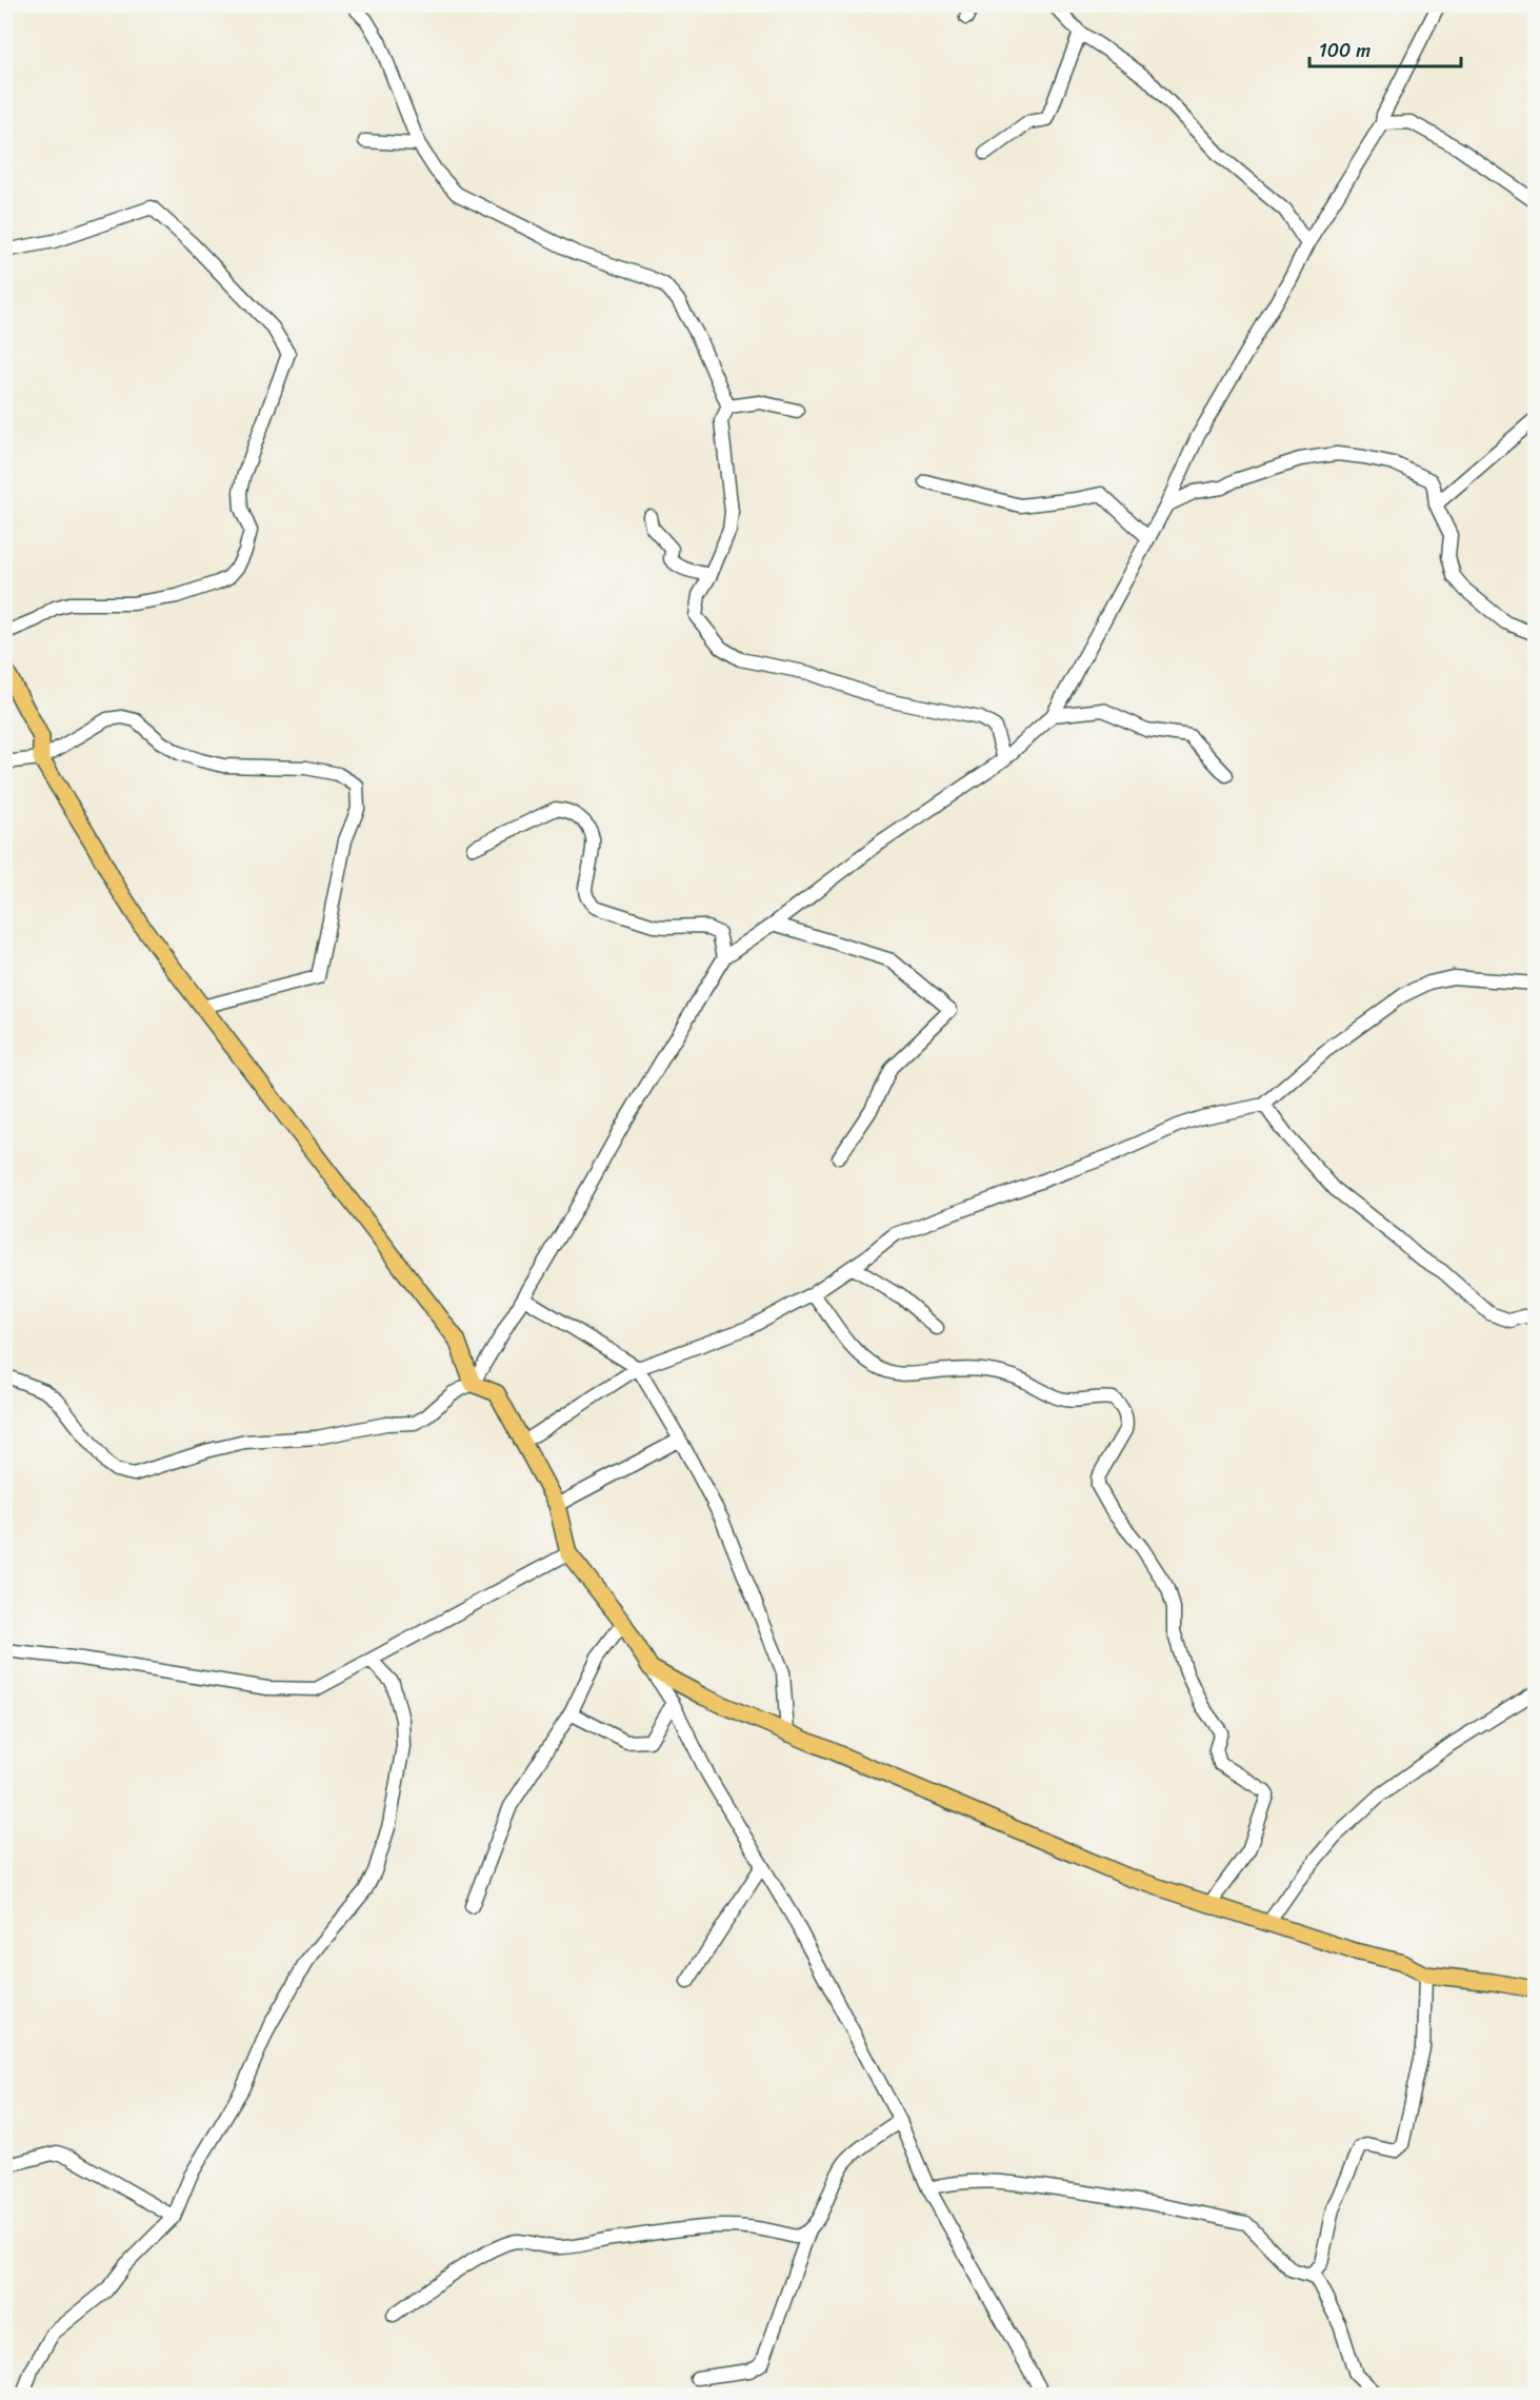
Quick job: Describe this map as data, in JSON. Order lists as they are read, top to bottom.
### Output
{
  "scale_bar": "100 m"
}
